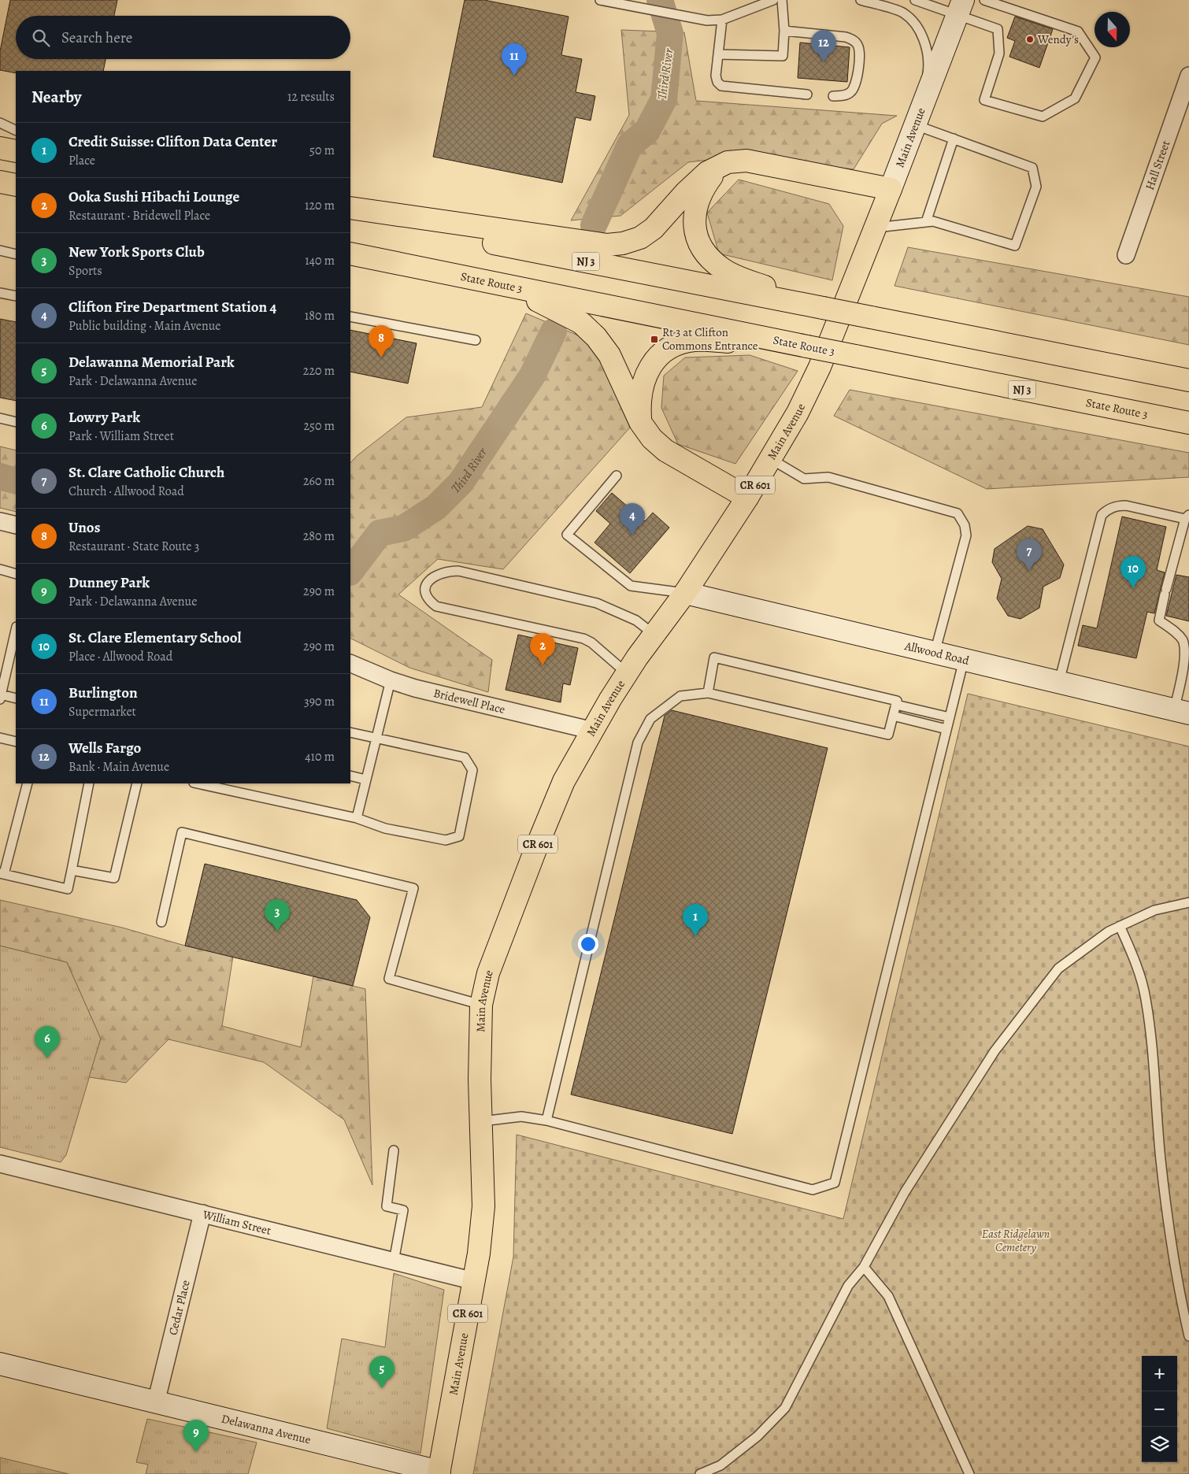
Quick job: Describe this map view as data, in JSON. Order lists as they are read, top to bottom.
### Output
{
  "streets": {
    "main road": [
      "Main Avenue",
      "NJ 3",
      "State Route 3",
      "CR 601"
    ],
    "street": [
      "Hall Street",
      "Allwood Road",
      "Bridewell Place",
      "William Street",
      "Cedar Place",
      "Delawanna Avenue"
    ]
  },
  "crossings": [
    ["Main Avenue", "Allwood Road"],
    ["Main Avenue", "Bridewell Place"],
    ["Main Avenue", "William Street"],
    ["Main Avenue", "Delawanna Avenue"],
    ["William Street", "Cedar Place"],
    ["Cedar Place", "Delawanna Avenue"]
  ],
  "water": ["Third River"],
  "parks": ["East Ridgelawn Cemetery"],
  "places": {
    "other": ["Wendy's"],
    "transit": ["Rt 3 at Clifton Commons Entrance"]
  },
  "north": "bottom",
  "page": {
    "search": "Search here",
    "pins": [
      "12",
      "11",
      "8",
      "4",
      "7",
      "10",
      "2",
      "3",
      "1",
      "6",
      "5",
      "9"
    ],
    "heading": ["Nearby", "12 results"],
    "list": [
      {
        "mark": "1",
        "name": "Credit Suisse: Clifton Data Center",
        "note": "Place",
        "value": "50 m"
      },
      {
        "mark": "2",
        "name": "Ooka Sushi Hibachi Lounge",
        "note": "Restaurant · Bridewell Place",
        "value": "120 m"
      },
      {
        "mark": "3",
        "name": "New York Sports Club",
        "note": "Sports",
        "value": "140 m"
      },
      {
        "mark": "4",
        "name": "Clifton Fire Department Station 4",
        "note": "Public building · Main Avenue",
        "value": "180 m"
      },
      {
        "mark": "5",
        "name": "Delawanna Memorial Park",
        "note": "Park · Delawanna Avenue",
        "value": "220 m"
      },
      {
        "mark": "6",
        "name": "Lowry Park",
        "note": "Park · William Street",
        "value": "250 m"
      },
      {
        "mark": "7",
        "name": "St. Clare Catholic Church",
        "note": "Church · Allwood Road",
        "value": "260 m"
      },
      {
        "mark": "8",
        "name": "Unos",
        "note": "Restaurant · State Route 3",
        "value": "280 m"
      },
      {
        "mark": "9",
        "name": "Dunney Park",
        "note": "Park · Delawanna Avenue",
        "value": "290 m"
      },
      {
        "mark": "10",
        "name": "St. Clare Elementary School",
        "note": "Place · Allwood Road",
        "value": "290 m"
      },
      {
        "mark": "11",
        "name": "Burlington",
        "note": "Supermarket",
        "value": "390 m"
      },
      {
        "mark": "12",
        "name": "Wells Fargo",
        "note": "Bank · Main Avenue",
        "value": "410 m"
      }
    ],
    "map_buttons": ["+", "−"]
  }
}
